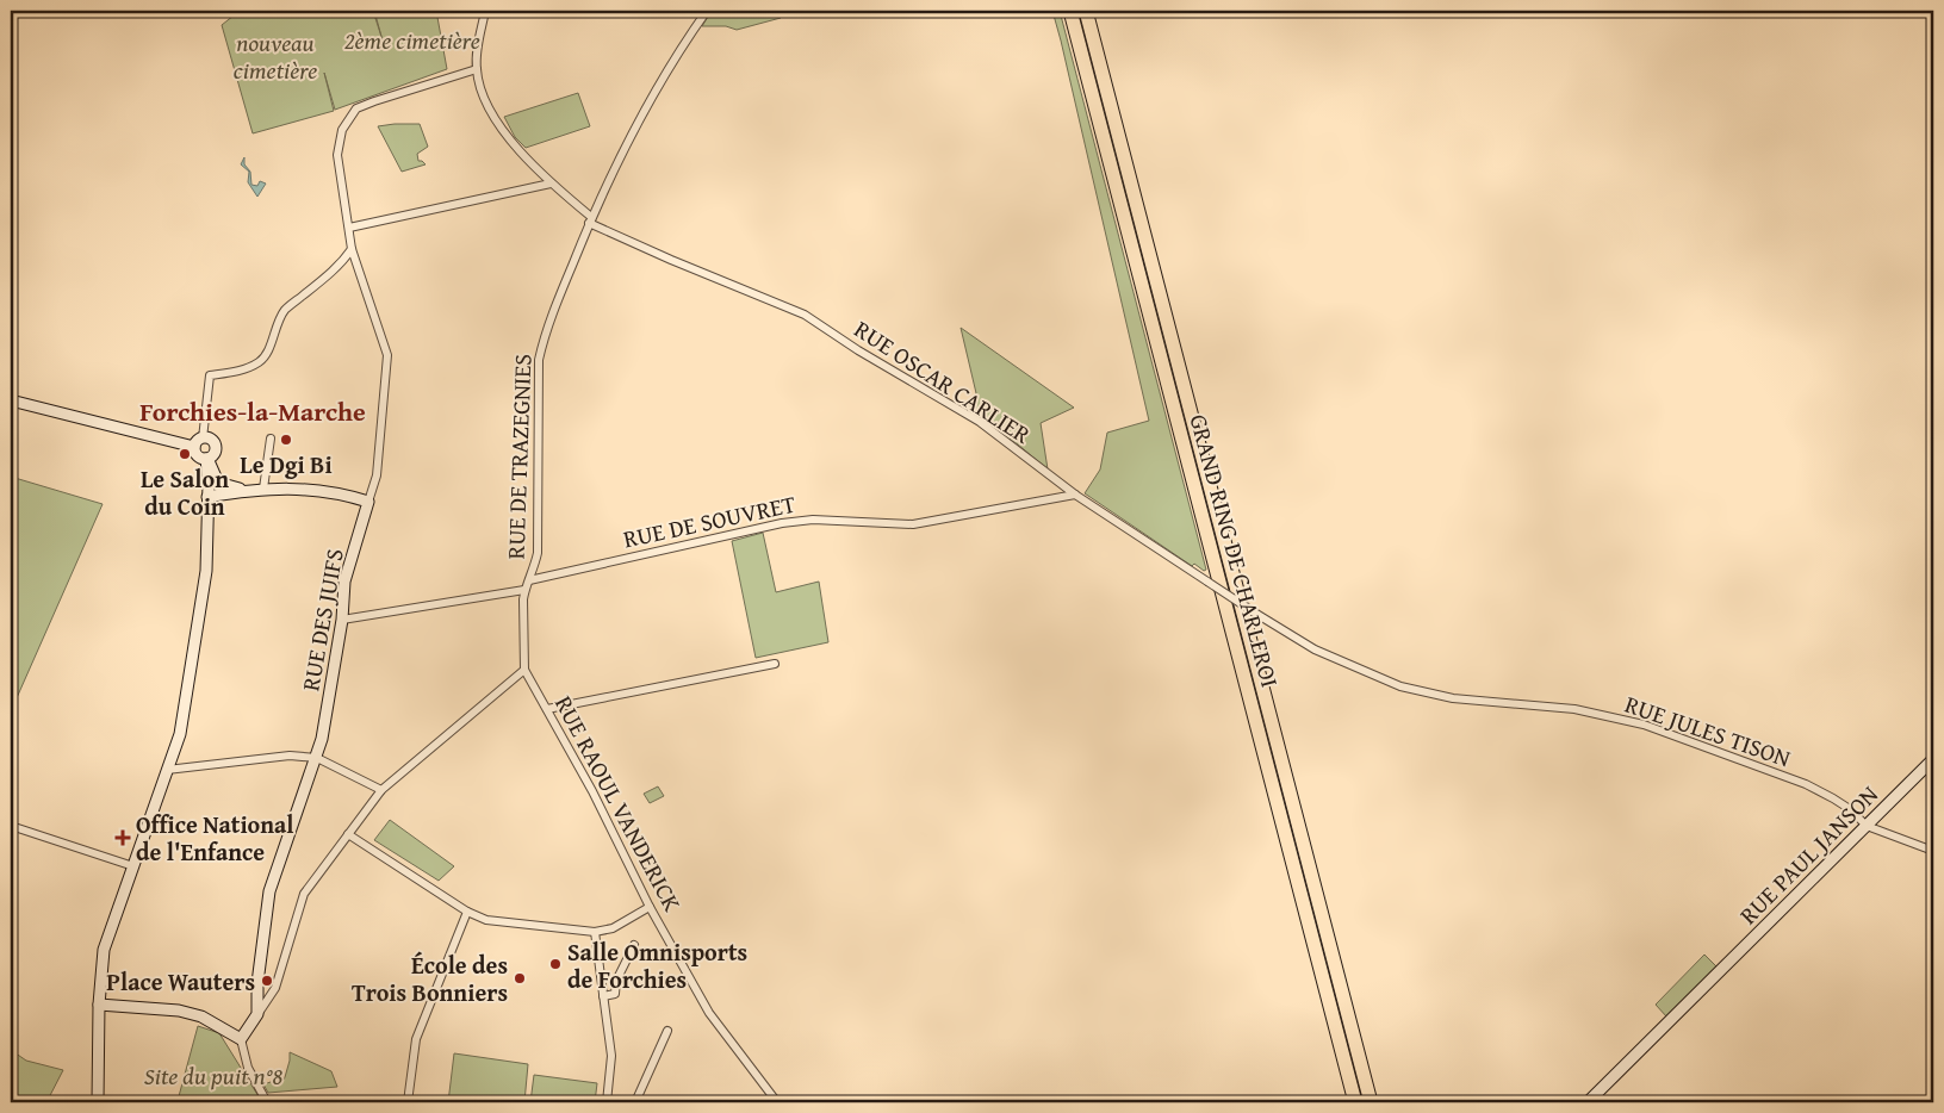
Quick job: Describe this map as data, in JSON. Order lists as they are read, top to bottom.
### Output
{
  "streets": {
    "highway": ["GRAND RING DE CHARLEROI"],
    "street": [
      "RUE OSCAR CARLIER",
      "RUE DE TRAZEGNIES",
      "RUE DE SOUVRET",
      "RUE DES JUIFS",
      "RUE JULES TISON",
      "RUE RAOUL VANDERICK",
      "RUE PAUL JANSON"
    ]
  },
  "crossings": [
    ["RUE OSCAR CARLIER", "RUE DE TRAZEGNIES"],
    ["RUE OSCAR CARLIER", "RUE DE SOUVRET"],
    ["RUE OSCAR CARLIER", "RUE JULES TISON"],
    ["RUE DE TRAZEGNIES", "RUE DE SOUVRET"],
    ["RUE DE TRAZEGNIES", "RUE RAOUL VANDERICK"],
    ["RUE JULES TISON", "RUE PAUL JANSON"]
  ],
  "districts": ["Forchies-la-Marche"],
  "parks": ["2ème cimetière", "nouveau cimetière", "Site du puit n°8"],
  "places": {
    "other": [
      "Le Dgi Bi",
      "Le Salon du Coin",
      "Salle Omnisports de Forchies",
      "École des Trois Bonniers",
      "Place Wauters"
    ],
    "health": ["Office National de l'Enfance"]
  }
}
